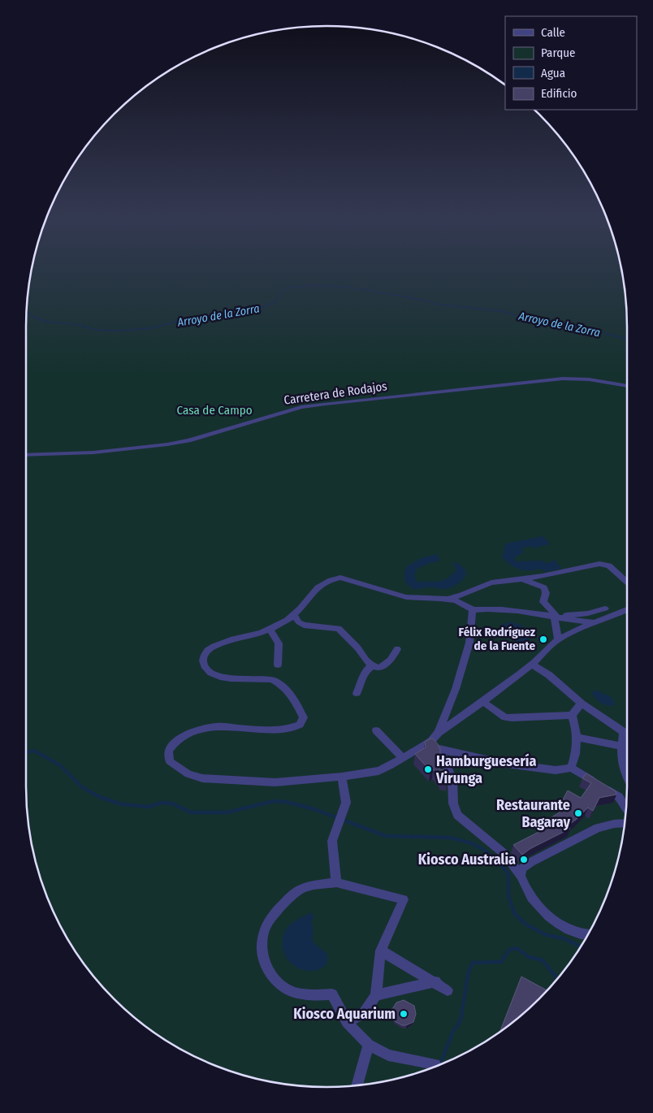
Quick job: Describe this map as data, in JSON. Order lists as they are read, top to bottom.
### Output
{
  "streets": {
    "street": ["Carretera de Rodajos"]
  },
  "water": ["Arroyo de la Zorra"],
  "parks": ["Casa de Campo"],
  "places": [
    "Félix Rodríguez de la Fuente",
    "Hamburguesería Virunga",
    "Restaurante Bagaray",
    "Kiosco Australia",
    "Kiosco Aquarium"
  ],
  "legend": [
    "Calle",
    "Parque",
    "Agua",
    "Edificio"
  ]
}
